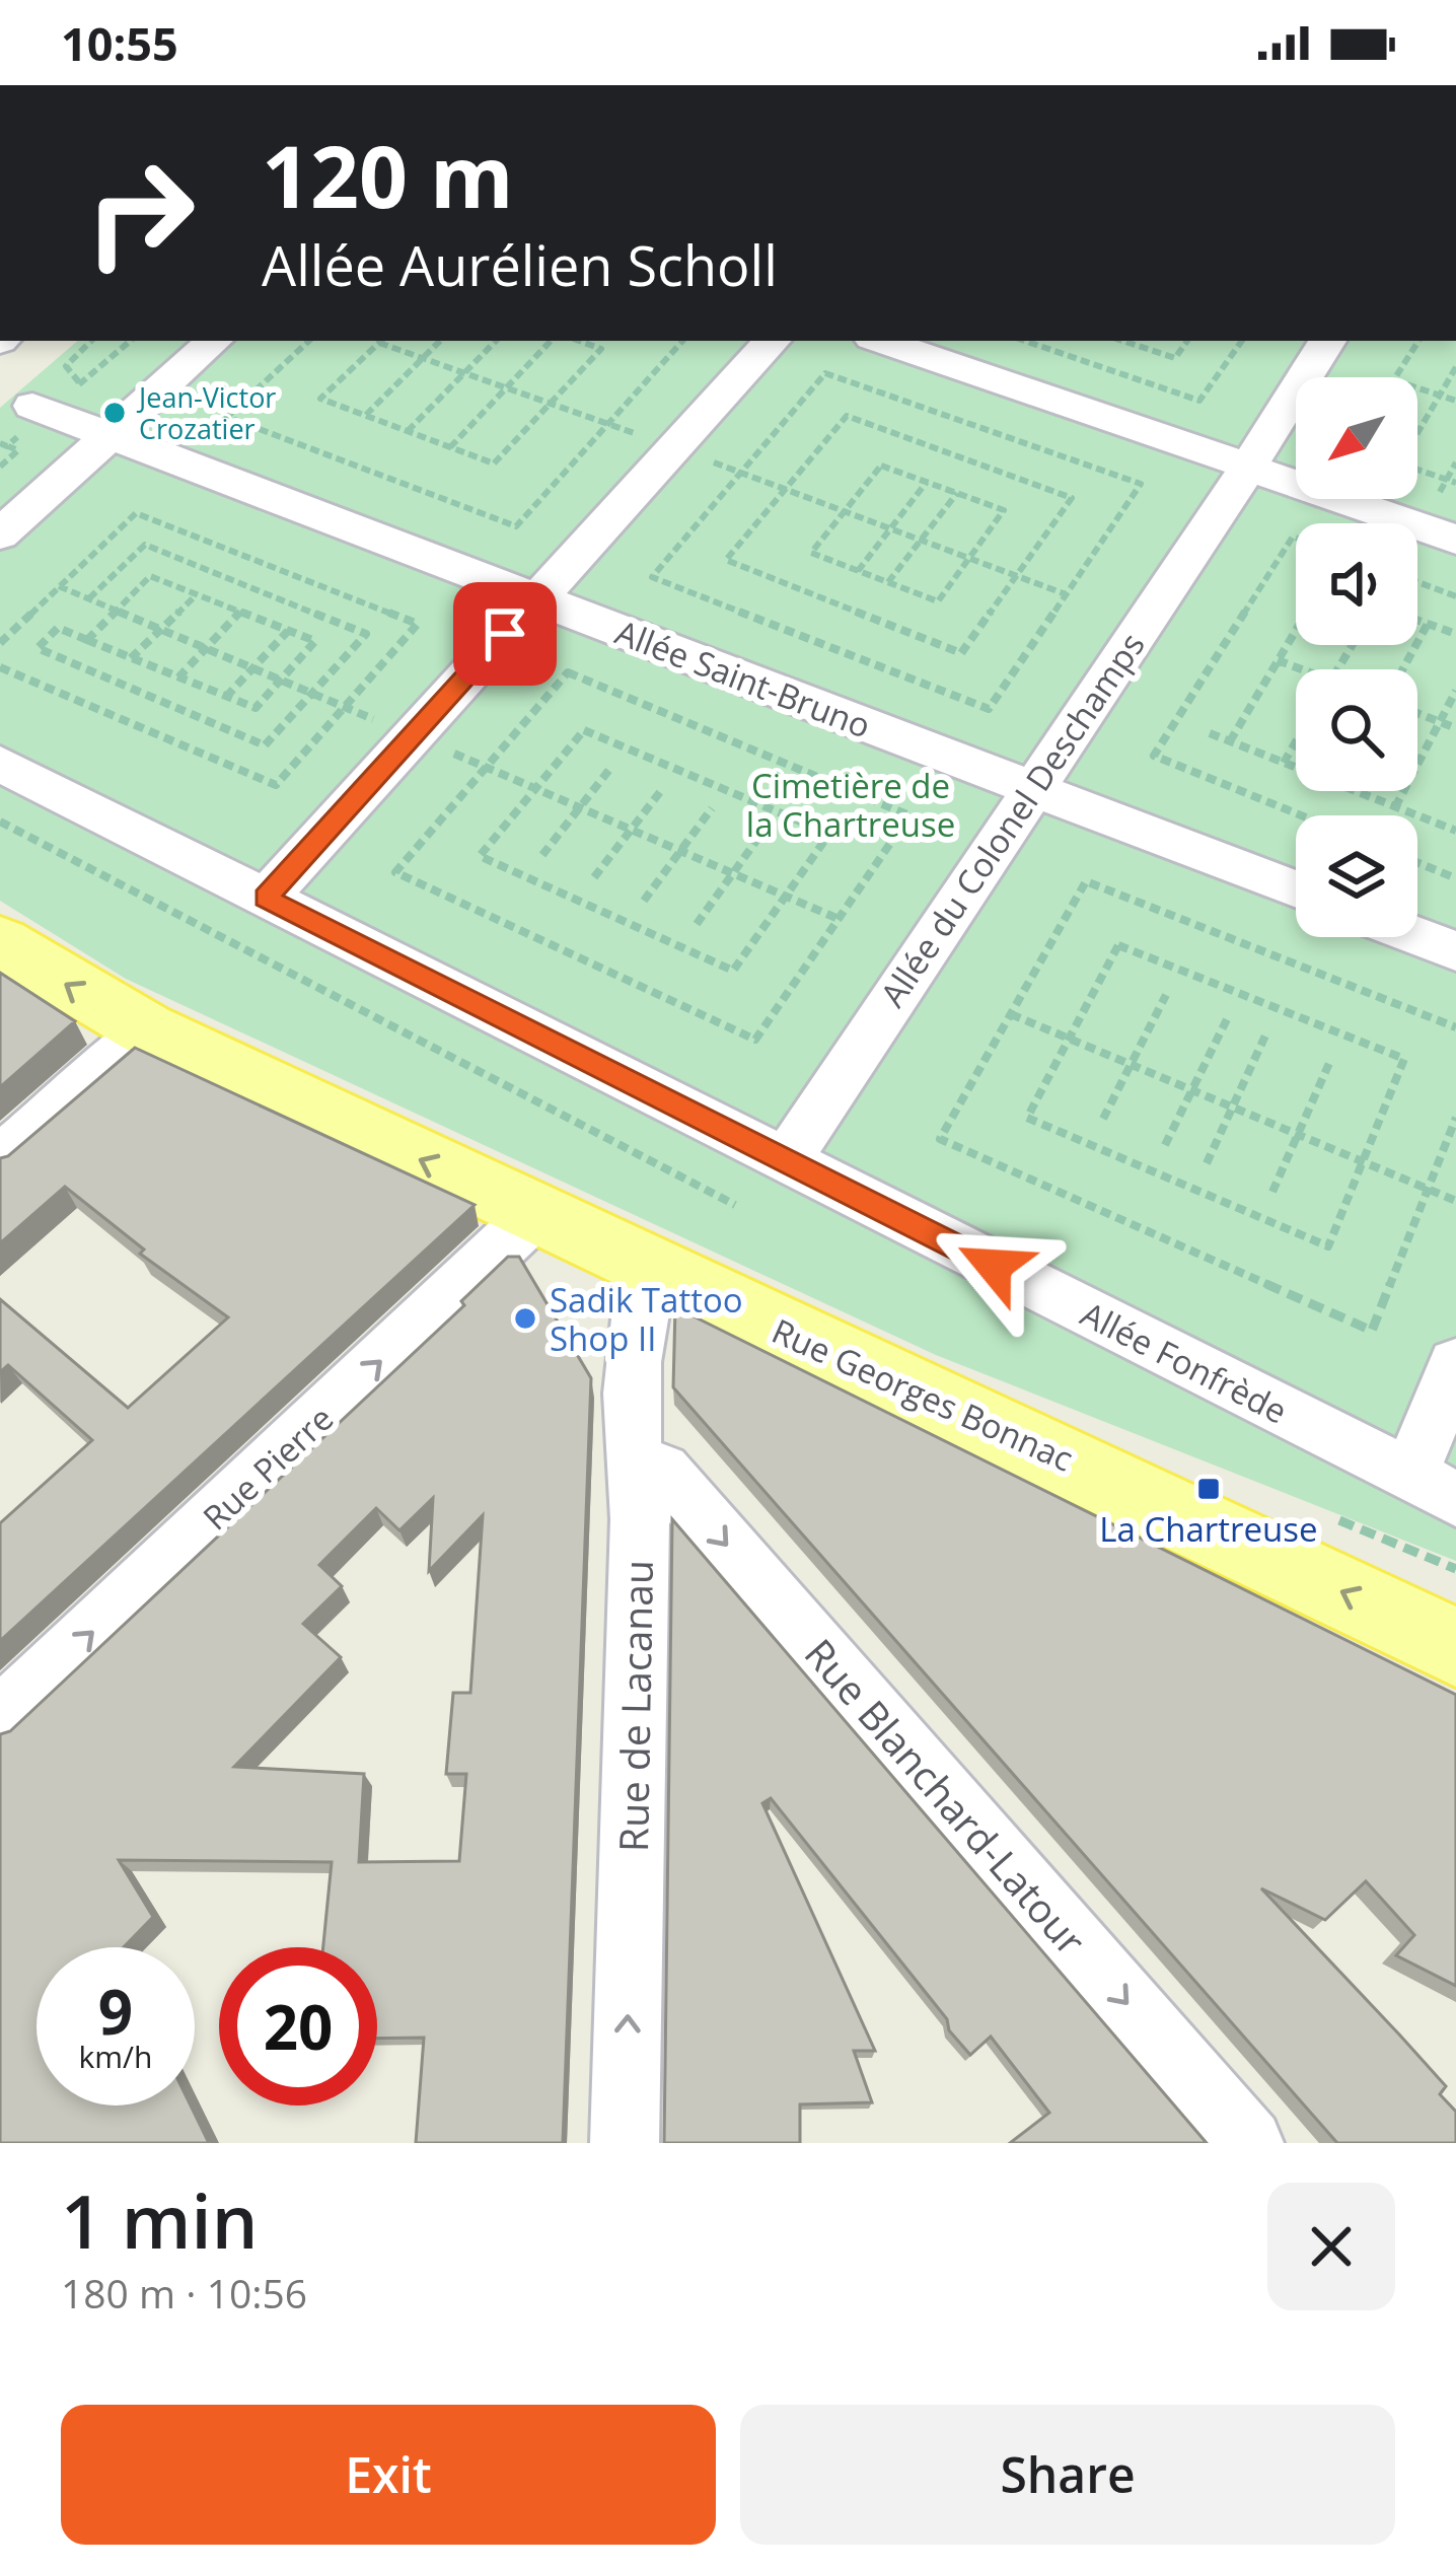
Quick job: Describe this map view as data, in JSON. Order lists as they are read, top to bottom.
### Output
{
  "streets": {
    "main road": ["Rue Georges Bonnac"],
    "street": [
      "Allée Saint-Bruno",
      "Allée du Colonel Deschamps",
      "Allée Fonfrède",
      "Rue Pierre",
      "Rue de Lacanau",
      "Rue Blanchard-Latour"
    ]
  },
  "crossings": [
    ["Allée Saint-Bruno", "Allée du Colonel Deschamps"],
    ["Allée du Colonel Deschamps", "Allée Fonfrède"],
    ["Rue Georges Bonnac", "Rue Pierre"],
    ["Rue Georges Bonnac", "Rue de Lacanau"],
    ["Rue de Lacanau", "Rue Blanchard-Latour"]
  ],
  "one_way": [
    "Rue Georges Bonnac",
    "Rue Pierre",
    "Rue de Lacanau",
    "Rue Blanchard-Latour"
  ],
  "parks": ["Cimetière de la Chartreuse"],
  "places": {
    "other": ["Jean-Victor Crozatier", "Sadik Tattoo Shop II"],
    "transit": ["La Chartreuse"]
  },
  "north": "bottom left",
  "page": {
    "status": "10:55",
    "turn": ["120 m", "Allée Aurélien Scholl"],
    "speed": "9 km/h",
    "limit": "20",
    "heading": ["1 min", "180 m · 10:56"],
    "buttons": ["Exit", "Share"]
  }
}
